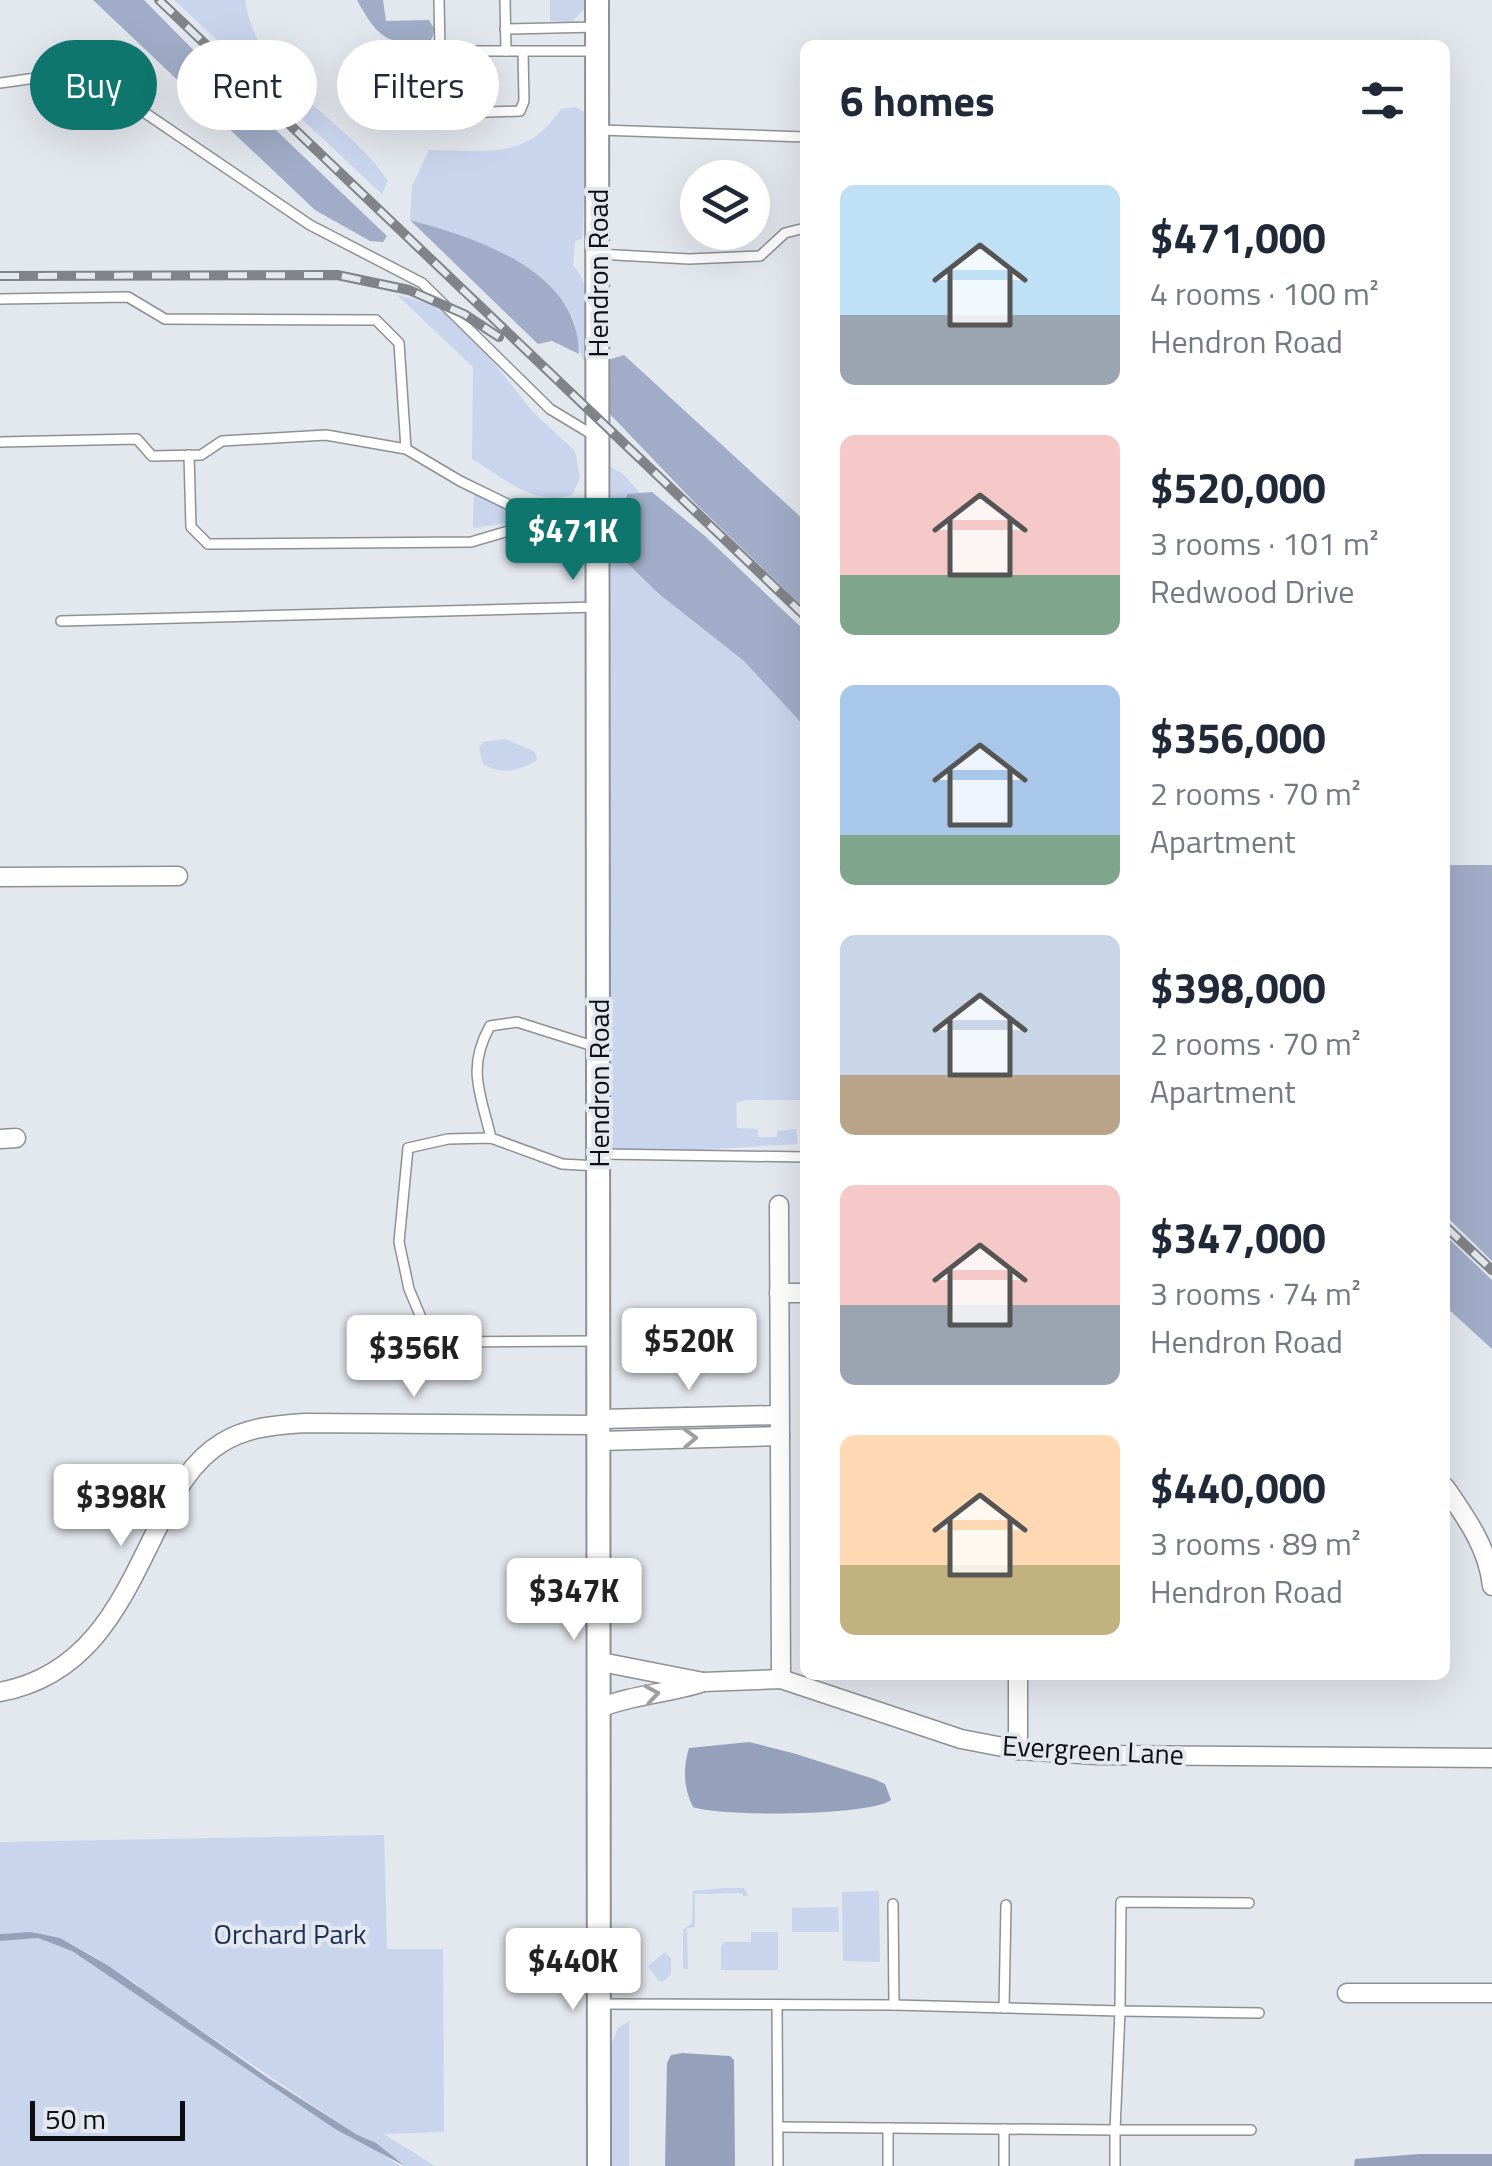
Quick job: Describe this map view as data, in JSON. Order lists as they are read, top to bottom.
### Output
{
  "streets": {
    "street": ["Hendron Road", "Evergreen Lane"]
  },
  "crossings": [
    ["Hendron Road", "Evergreen Lane"]
  ],
  "parks": ["Orchard Park"],
  "scale_bar": "50 m",
  "page": {
    "chip": ["Buy", "Rent", "Filters"],
    "heading": "6 homes",
    "list": [
      {
        "name": "$471,000",
        "note": "4 rooms · 100 m² · Hendron Road"
      },
      {
        "name": "$520,000",
        "note": "3 rooms · 101 m² · Redwood Drive"
      },
      {
        "name": "$356,000",
        "note": "2 rooms · 70 m² · Apartment"
      },
      {
        "name": "$398,000",
        "note": "2 rooms · 70 m² · Apartment"
      },
      {
        "name": "$347,000",
        "note": "3 rooms · 74 m² · Hendron Road"
      },
      {
        "name": "$440,000",
        "note": "3 rooms · 89 m² · Hendron Road"
      }
    ],
    "price": [
      "$471K",
      "$520K",
      "$356K",
      "$398K",
      "$347K",
      "$440K"
    ],
    "scale": "50 m"
  }
}
